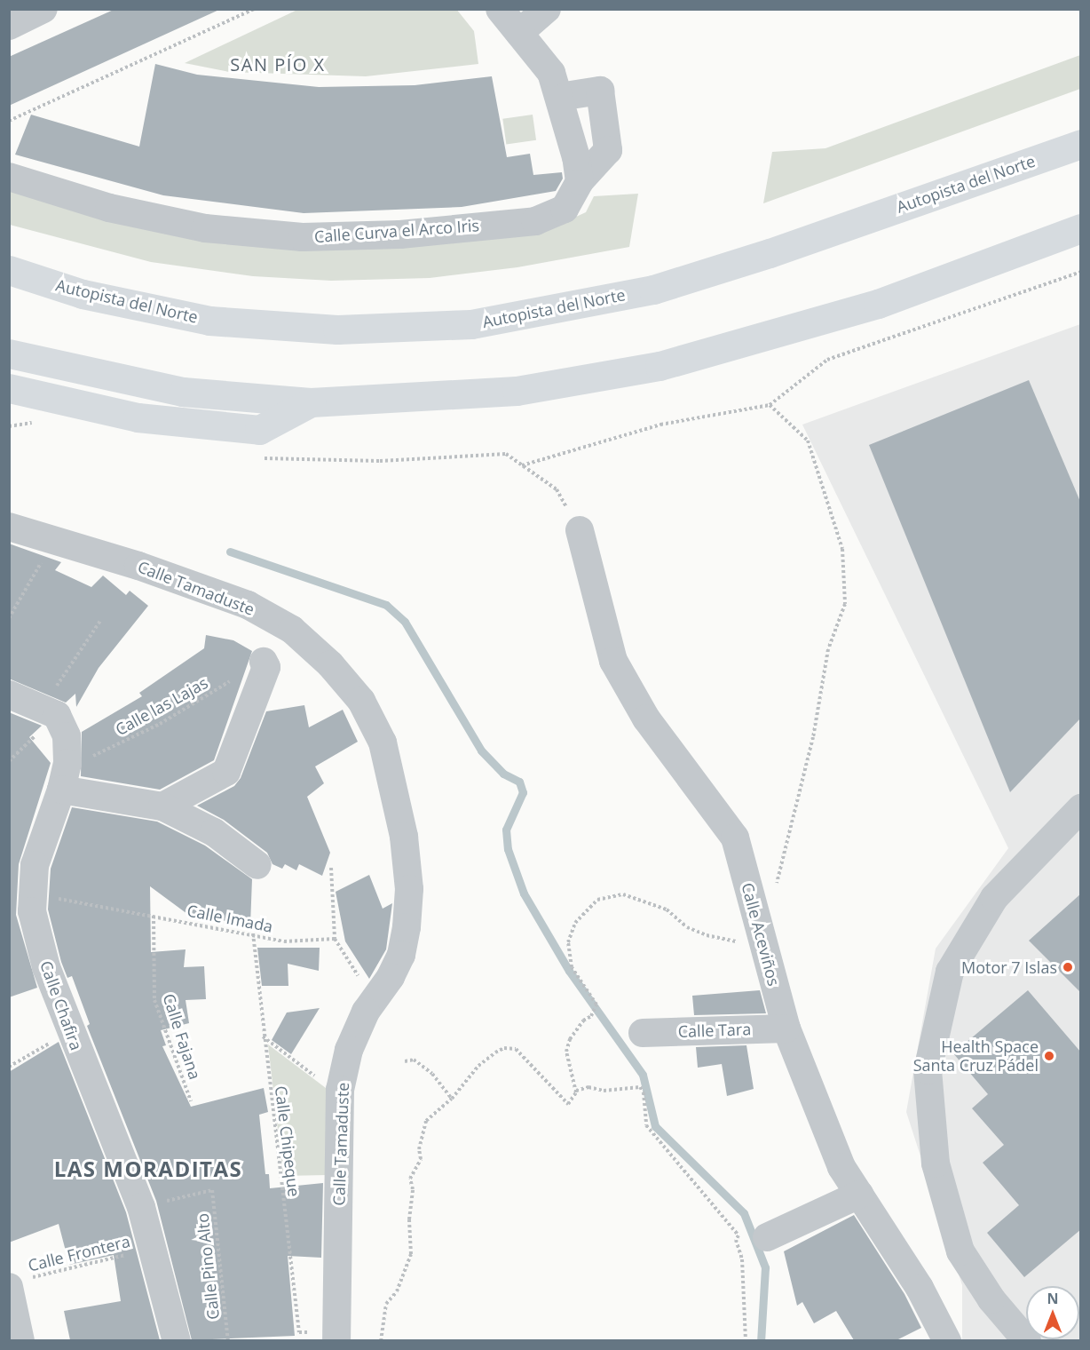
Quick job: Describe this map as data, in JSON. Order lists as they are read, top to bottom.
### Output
{
  "streets": {
    "highway": ["Autopista del Norte"],
    "street": [
      "Calle Curva el Arco Iris",
      "Calle Tamaduste",
      "Calle Aceviños",
      "Calle Chafira",
      "Calle Tara"
    ],
    "path": [
      "Calle las Lajas",
      "Calle Imada",
      "Calle Fajana",
      "Calle Chipeque",
      "Calle Frontera",
      "Calle Pino Alto"
    ]
  },
  "crossings": [
    ["Calle las Lajas", "Calle Chafira"],
    ["Calle Imada", "Calle Chafira"],
    ["Calle Imada", "Calle Fajana"],
    ["Calle Imada", "Calle Chipeque"],
    ["Calle Aceviños", "Calle Tara"],
    ["Calle Chafira", "Calle Frontera"],
    ["Calle Chafira", "Calle Pino Alto"]
  ],
  "districts": ["SAN PÍO X", "LAS MORADITAS"],
  "places": ["Motor 7 Islas", "Health Space Santa Cruz Pádel"],
  "north": "top"
}
